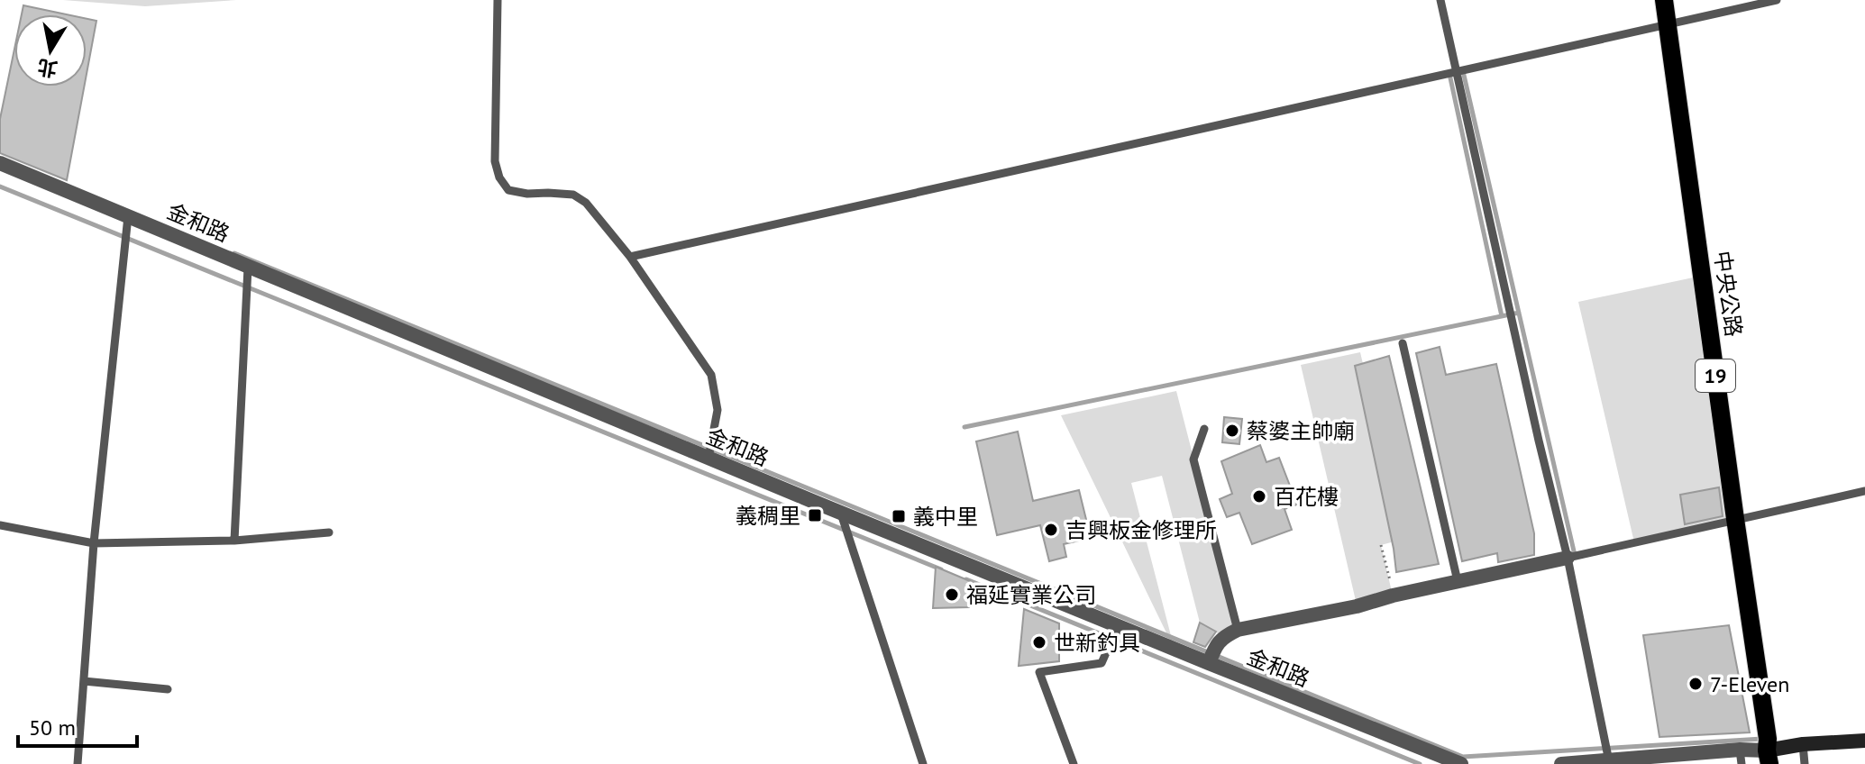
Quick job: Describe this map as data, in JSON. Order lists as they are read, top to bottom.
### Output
{
  "streets": {
    "main road": ["中央公路", "19"],
    "street": ["金和路"]
  },
  "places": {
    "other": [
      "蔡婆主帥廟",
      "百花樓",
      "吉興板金修理所",
      "福延實業公司",
      "世新釣具",
      "7-Eleven"
    ],
    "transit": ["義稠里", "義中里"]
  },
  "scale_bar": "50 m",
  "north": "bottom"
}
